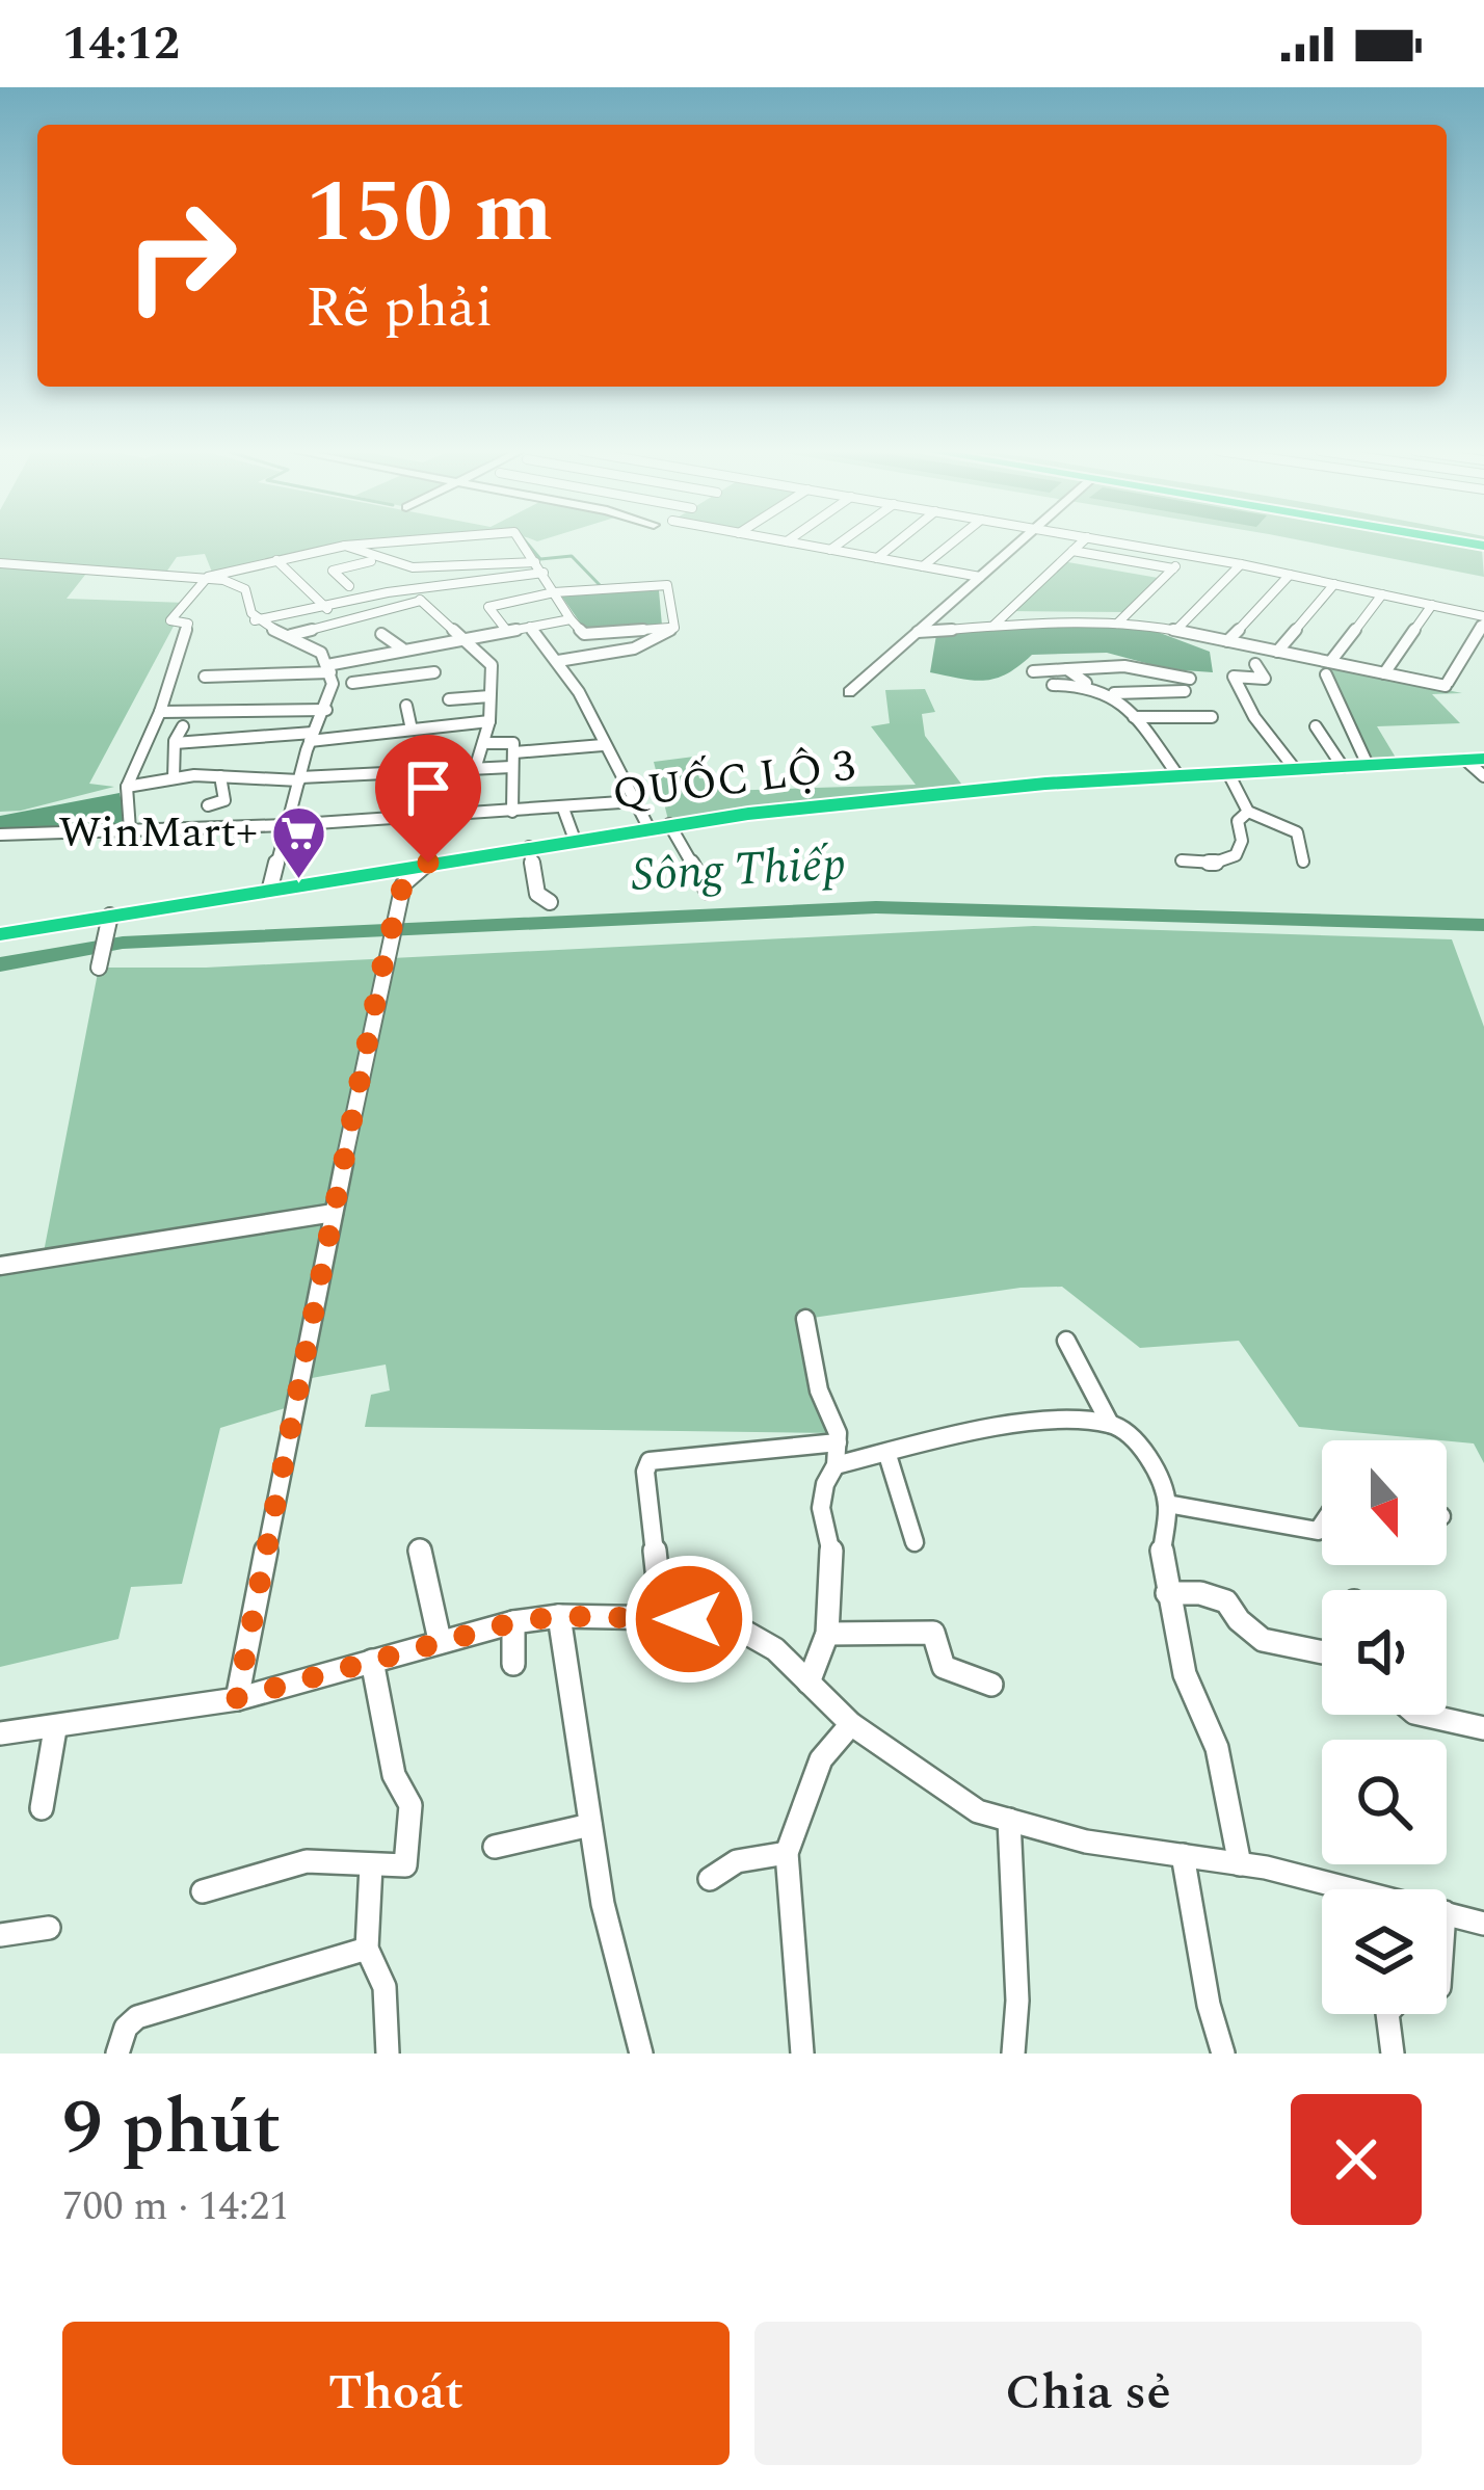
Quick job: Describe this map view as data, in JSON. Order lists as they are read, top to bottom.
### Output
{
  "streets": {
    "highway": ["QUỐC LỘ 3"]
  },
  "water": ["Sông Thiếp"],
  "places": {
    "supermarket": ["WinMart+"]
  },
  "north": "bottom",
  "page": {
    "status": "14:12",
    "turn": ["150 m", "Rẽ phải"],
    "heading": ["9 phút", "700 m · 14:21"],
    "buttons": ["Thoát", "Chia sẻ"]
  }
}
